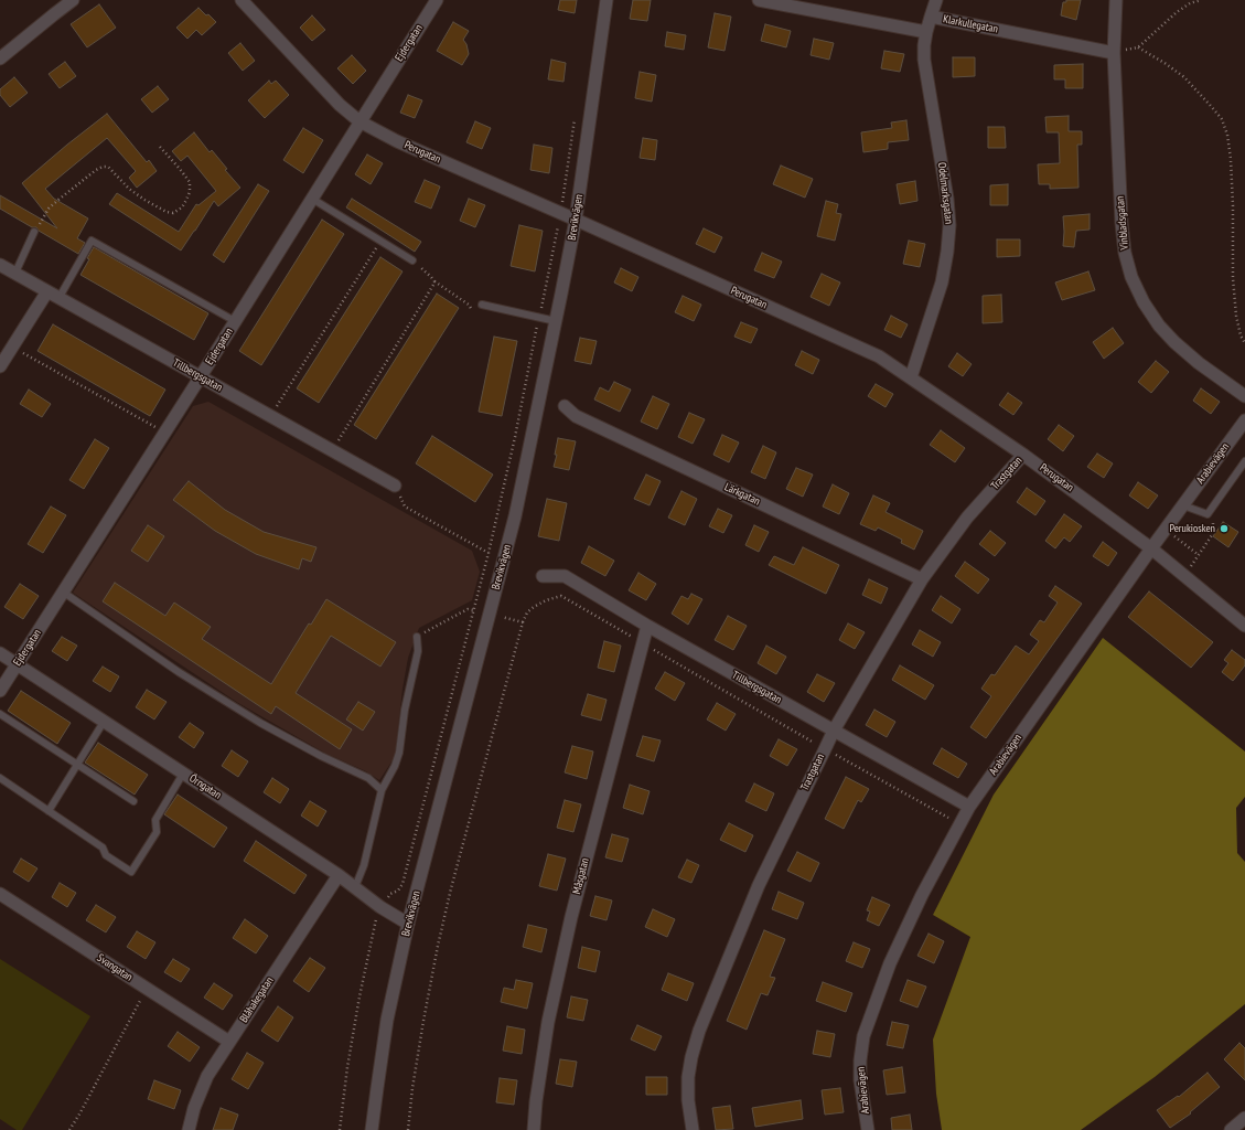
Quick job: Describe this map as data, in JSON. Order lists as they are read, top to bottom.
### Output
{
  "streets": {
    "street": [
      "Klarkullegatan",
      "Ejdergatan",
      "Perugatan",
      "Odelmarksgatan",
      "Brevikvägen",
      "Vinbladsgatan",
      "Tillbergsgatan",
      "Arabievägen",
      "Trastgatan",
      "Lärkgatan",
      "Örngatan",
      "Måsgatan",
      "Svangatan",
      "Blåhakegatan"
    ]
  },
  "crossings": [
    ["Klarkullegatan", "Odelmarksgatan"],
    ["Klarkullegatan", "Vinbladsgatan"],
    ["Ejdergatan", "Perugatan"],
    ["Ejdergatan", "Tillbergsgatan"],
    ["Ejdergatan", "Örngatan"],
    ["Perugatan", "Odelmarksgatan"],
    ["Perugatan", "Brevikvägen"],
    ["Perugatan", "Arabievägen"],
    ["Perugatan", "Trastgatan"],
    ["Brevikvägen", "Örngatan"],
    ["Tillbergsgatan", "Arabievägen"],
    ["Tillbergsgatan", "Trastgatan"],
    ["Tillbergsgatan", "Måsgatan"],
    ["Trastgatan", "Lärkgatan"],
    ["Örngatan", "Blåhakegatan"],
    ["Svangatan", "Blåhakegatan"]
  ],
  "places": ["Perukiosken"]
}
